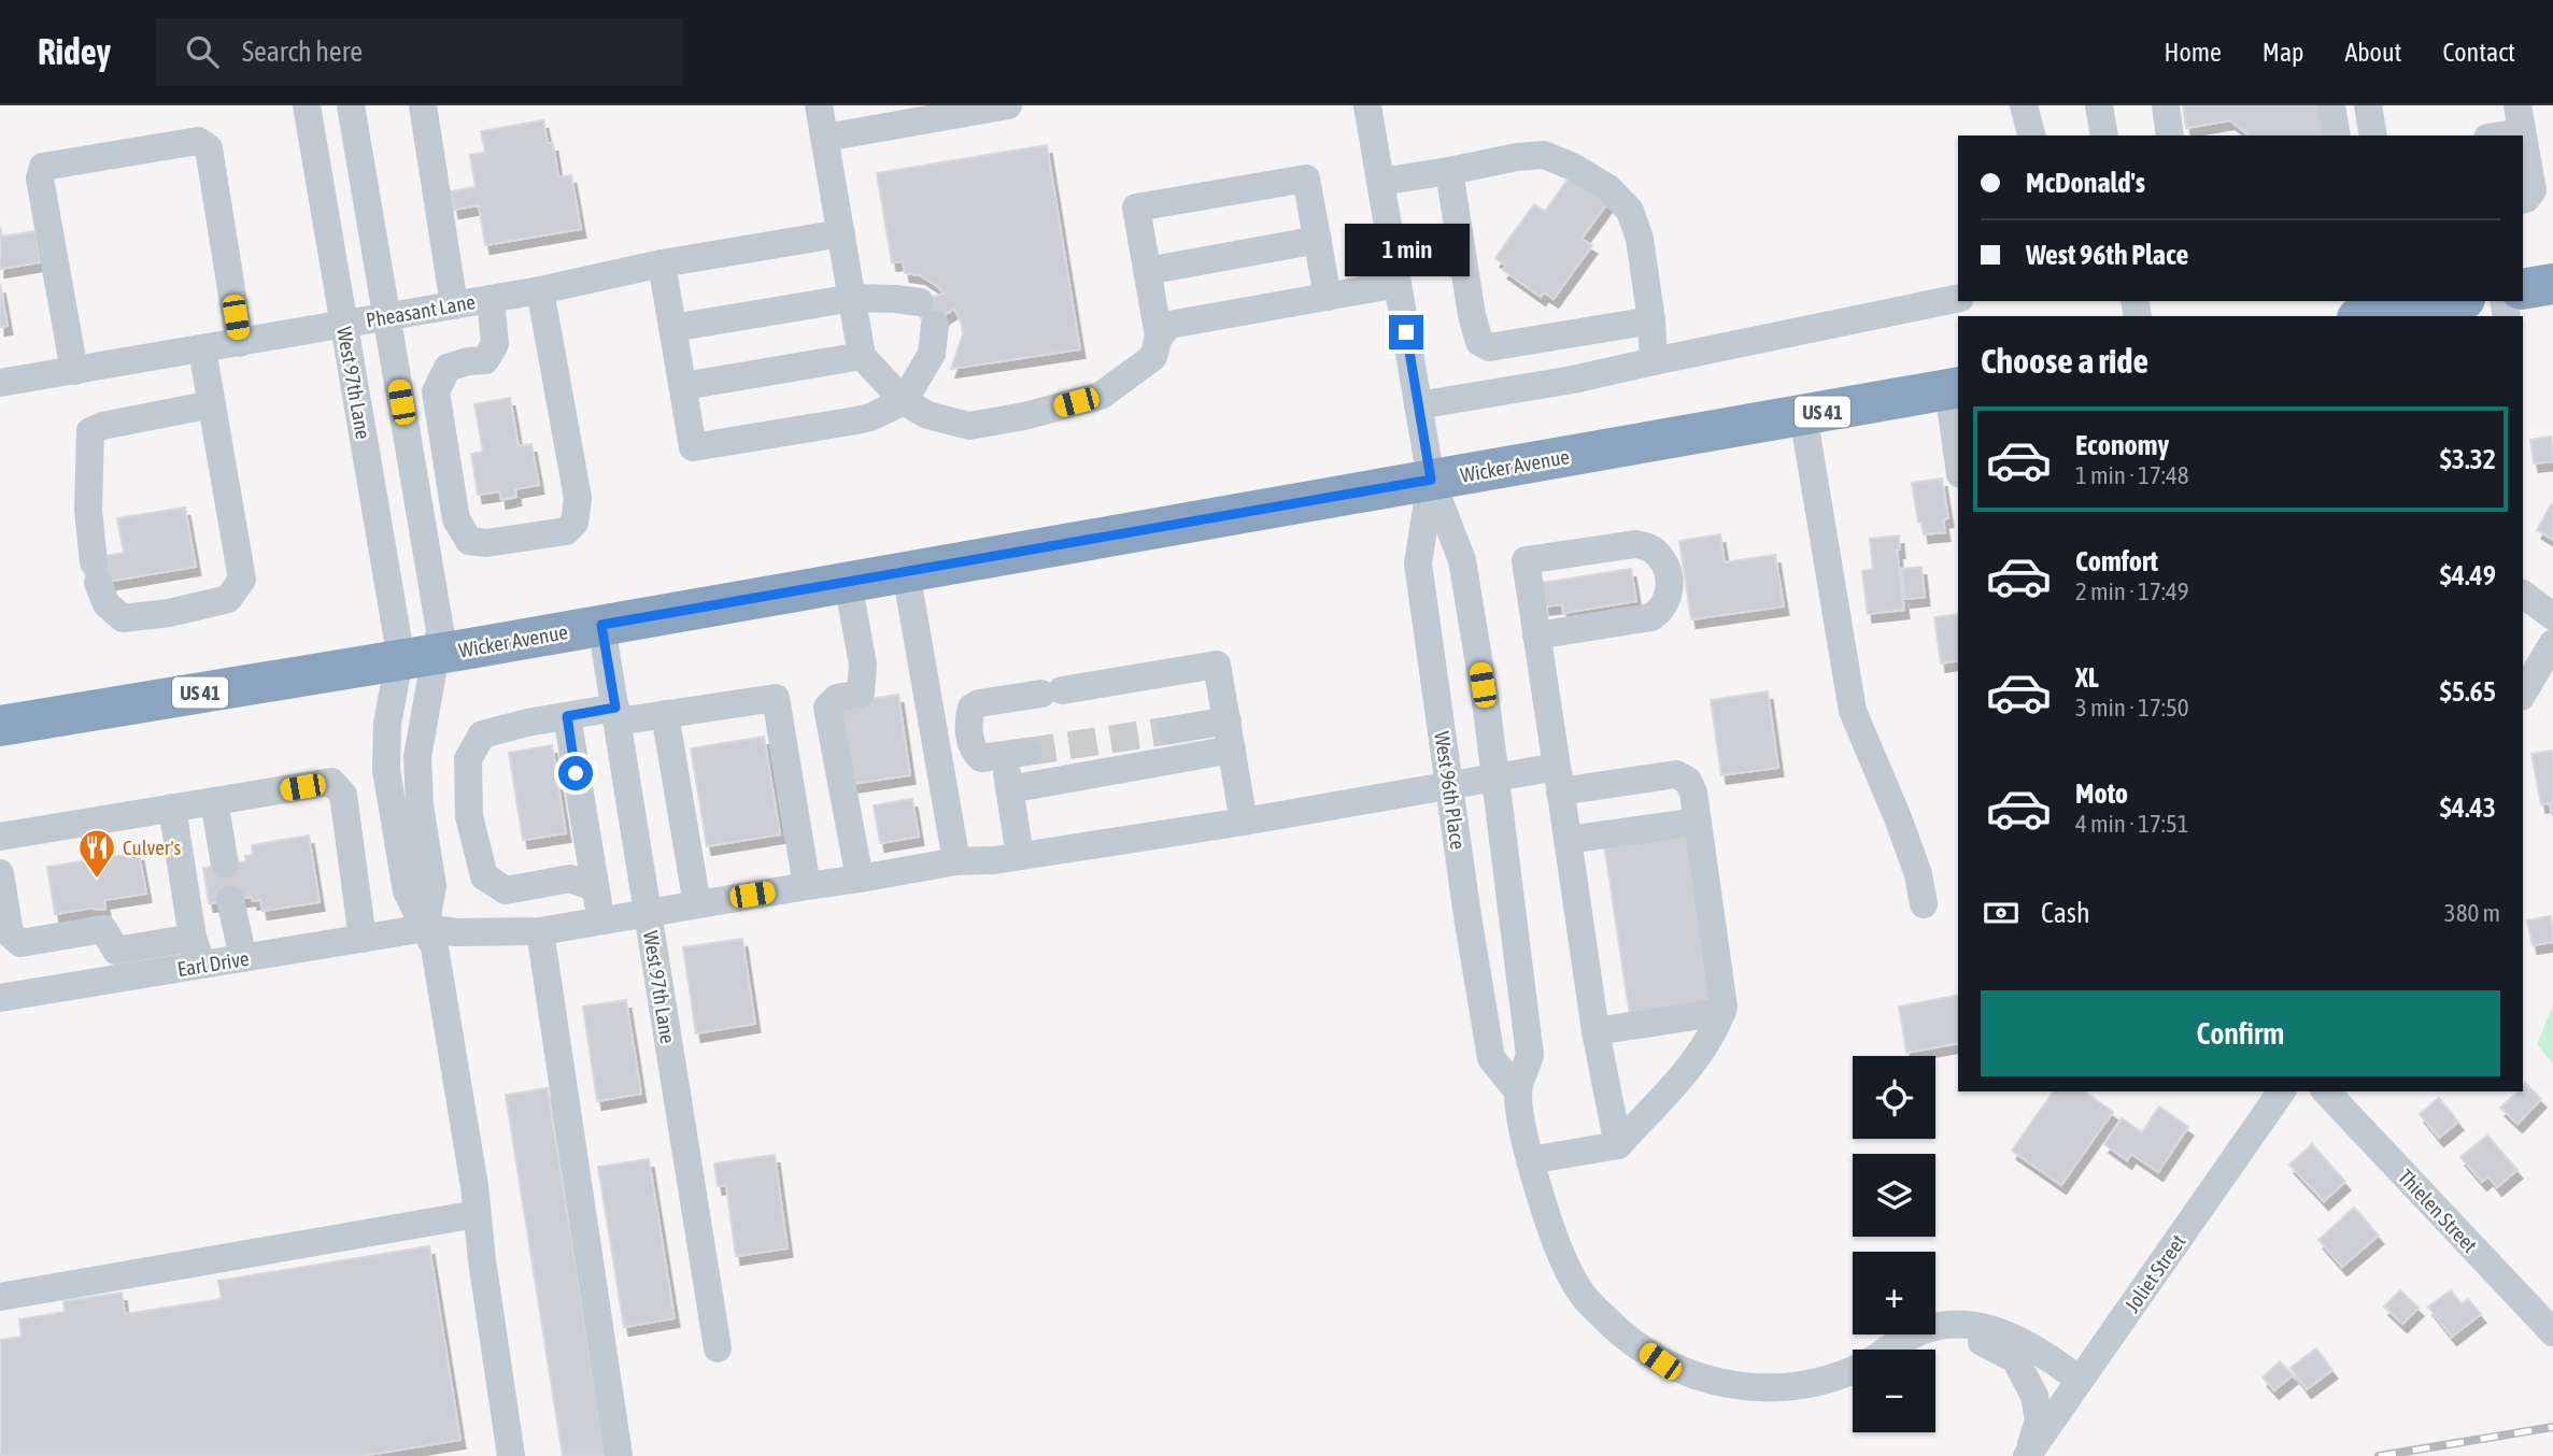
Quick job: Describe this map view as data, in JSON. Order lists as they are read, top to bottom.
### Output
{
  "streets": {
    "highway": ["US 41", "Wicker Avenue"],
    "street": [
      "Pheasant Lane",
      "West 97th Lane",
      "West 96th Place",
      "Earl Drive",
      "Thielen Street",
      "Joliet Street"
    ]
  },
  "crossings": [
    ["Pheasant Lane", "West 97th Lane"],
    ["West 97th Lane", "Wicker Avenue"],
    ["West 97th Lane", "Earl Drive"],
    ["Wicker Avenue", "West 96th Place"],
    ["West 96th Place", "Earl Drive"],
    ["West 96th Place", "Joliet Street"]
  ],
  "places": {
    "restaurant": ["Culver's"]
  },
  "page": {
    "header": "Ridey",
    "search": "Search here",
    "nav": [
      "Home",
      "Map",
      "About",
      "Contact"
    ],
    "banner": ["McDonald's", "West 96th Place"],
    "bubble": "1 min",
    "heading": "Choose a ride",
    "list": [
      {
        "name": "Economy",
        "note": "1 min · 17:48",
        "value": "$3.32"
      },
      {
        "name": "Comfort",
        "note": "2 min · 17:49",
        "value": "$4.49"
      },
      {
        "name": "XL",
        "note": "3 min · 17:50",
        "value": "$5.65"
      },
      {
        "name": "Moto",
        "note": "4 min · 17:51",
        "value": "$4.43"
      }
    ],
    "pay": ["Cash", "380 m"],
    "buttons": "Confirm",
    "map_buttons": ["+", "−"]
  }
}
